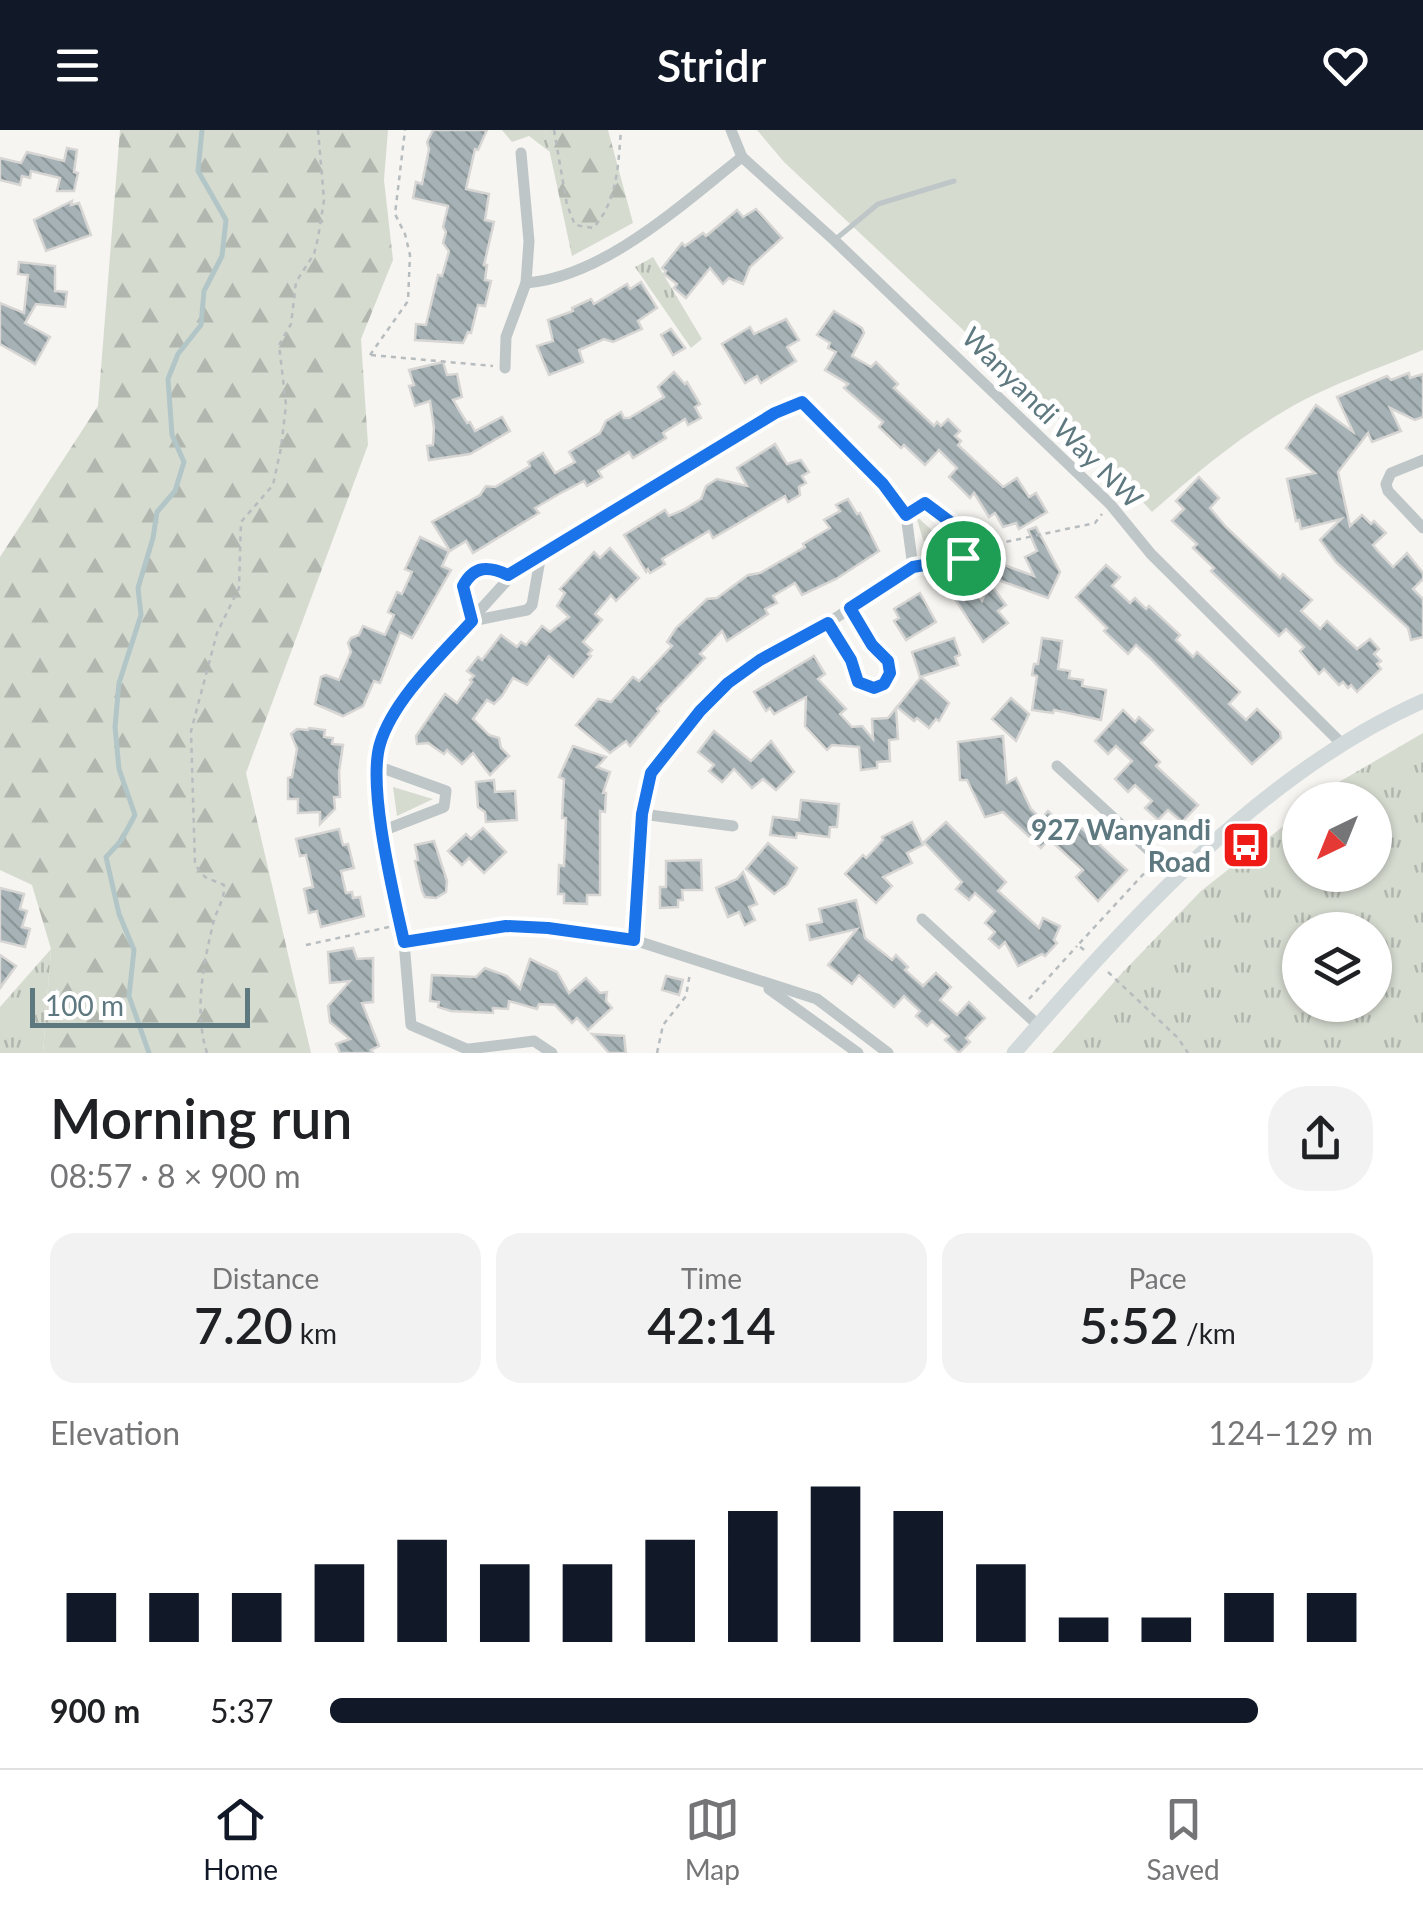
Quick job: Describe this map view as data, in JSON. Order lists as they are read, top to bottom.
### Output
{
  "streets": {
    "street": ["Wanyandi Way NW"]
  },
  "places": {
    "bus stop": ["927 Wanyandi Road"]
  },
  "scale_bar": "100 m",
  "north": "bottom left",
  "page": {
    "header": "Stridr",
    "scale": "100 m",
    "heading": ["Morning run", "08:57 · 8 × 900 m"],
    "stats": [
      ["Distance", "7.20 km"],
      ["Time", "42:14"],
      ["Pace", "5:52 /km"]
    ],
    "chart": ["Elevation", "124–129 m"],
    "list": [
      {
        "name": "900 m",
        "note": "5:37"
      }
    ],
    "tabs": ["Home", "Map", "Saved"]
  }
}
